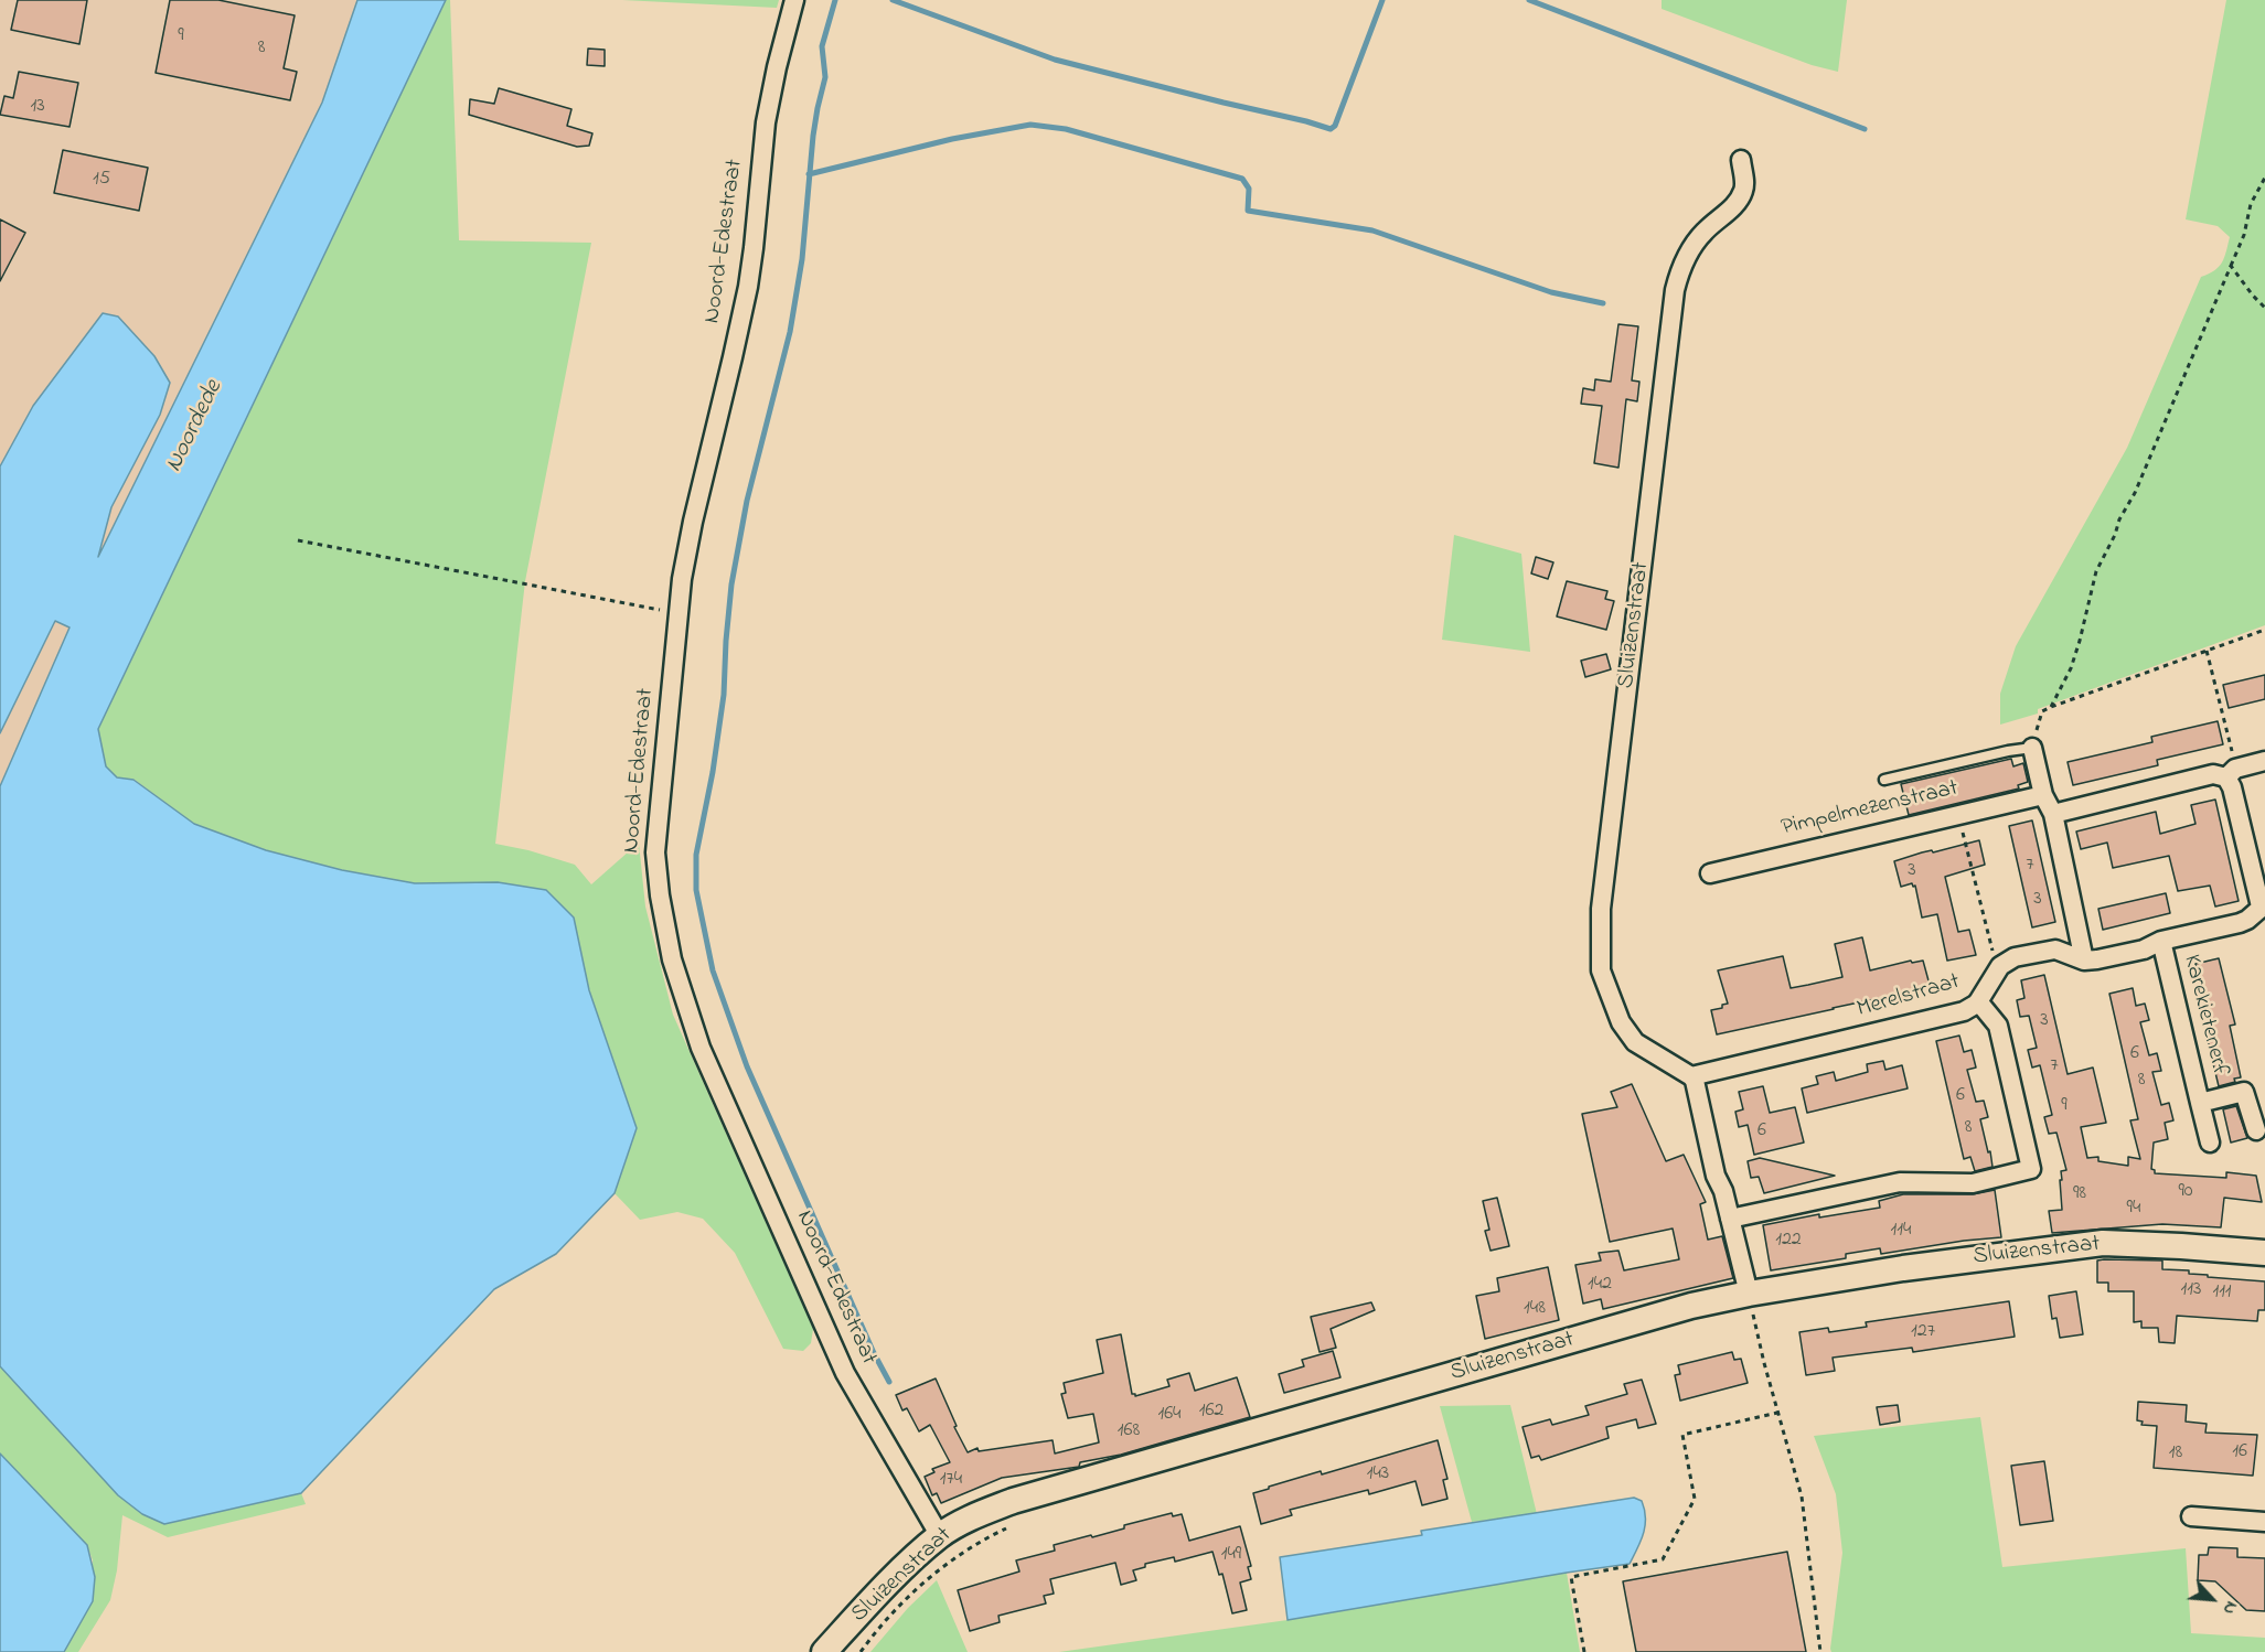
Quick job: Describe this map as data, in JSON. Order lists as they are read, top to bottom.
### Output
{
  "streets": {
    "street": [
      "Noord-Edestraat",
      "Sluizenstraat",
      "Pimpelmezenstraat",
      "Merelstraat",
      "Karekietenerf"
    ]
  },
  "crossings": [
    ["Noord-Edestraat", "Sluizenstraat"],
    ["Sluizenstraat", "Merelstraat"]
  ],
  "water": ["Noordede"],
  "house_numbers": [
    "9",
    "8",
    "13",
    "15",
    "7",
    "3",
    "3",
    "3",
    "6",
    "7",
    "8",
    "6",
    "9",
    "8",
    "6",
    "90",
    "98",
    "94",
    "114",
    "122",
    "142",
    "113",
    "111",
    "148",
    "127",
    "162",
    "164",
    "168",
    "16",
    "18",
    "143",
    "174",
    "149"
  ],
  "north": "bottom right"
}
